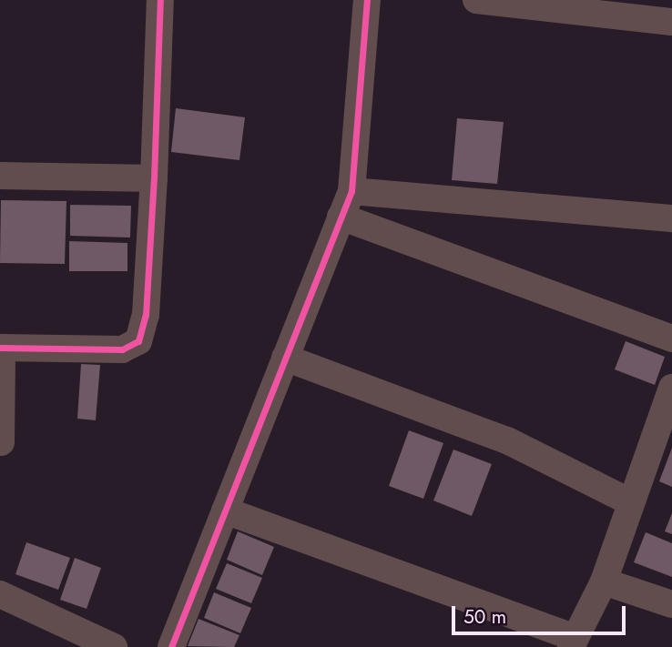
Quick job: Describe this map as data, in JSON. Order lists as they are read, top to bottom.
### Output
{
  "scale_bar": "50 m"
}
